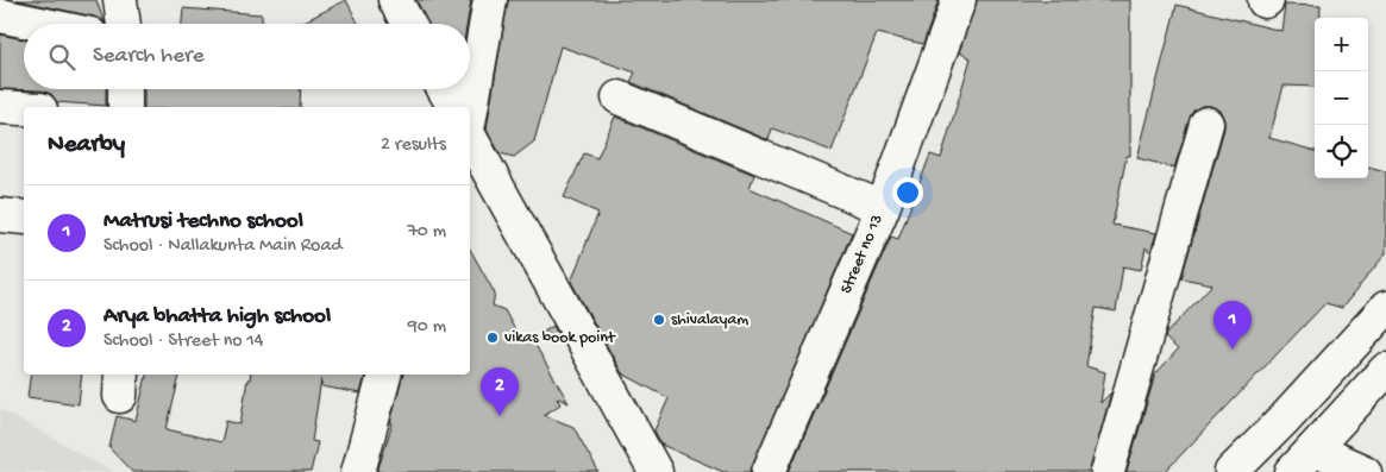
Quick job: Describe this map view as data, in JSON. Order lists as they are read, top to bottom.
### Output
{
  "streets": {
    "street": ["Street no 13"]
  },
  "places": ["shivalayam", "vikas book point"],
  "page": {
    "map_buttons": ["+", "−"],
    "search": "Search here",
    "heading": ["Nearby", "2 results"],
    "list": [
      {
        "mark": "1",
        "name": "Matrusi techno school",
        "note": "School · Nallakunta Main Road",
        "value": "70 m"
      },
      {
        "mark": "2",
        "name": "Arya bhatta high school",
        "note": "School · Street no 14",
        "value": "90 m"
      }
    ],
    "pins": ["1", "2"]
  }
}
